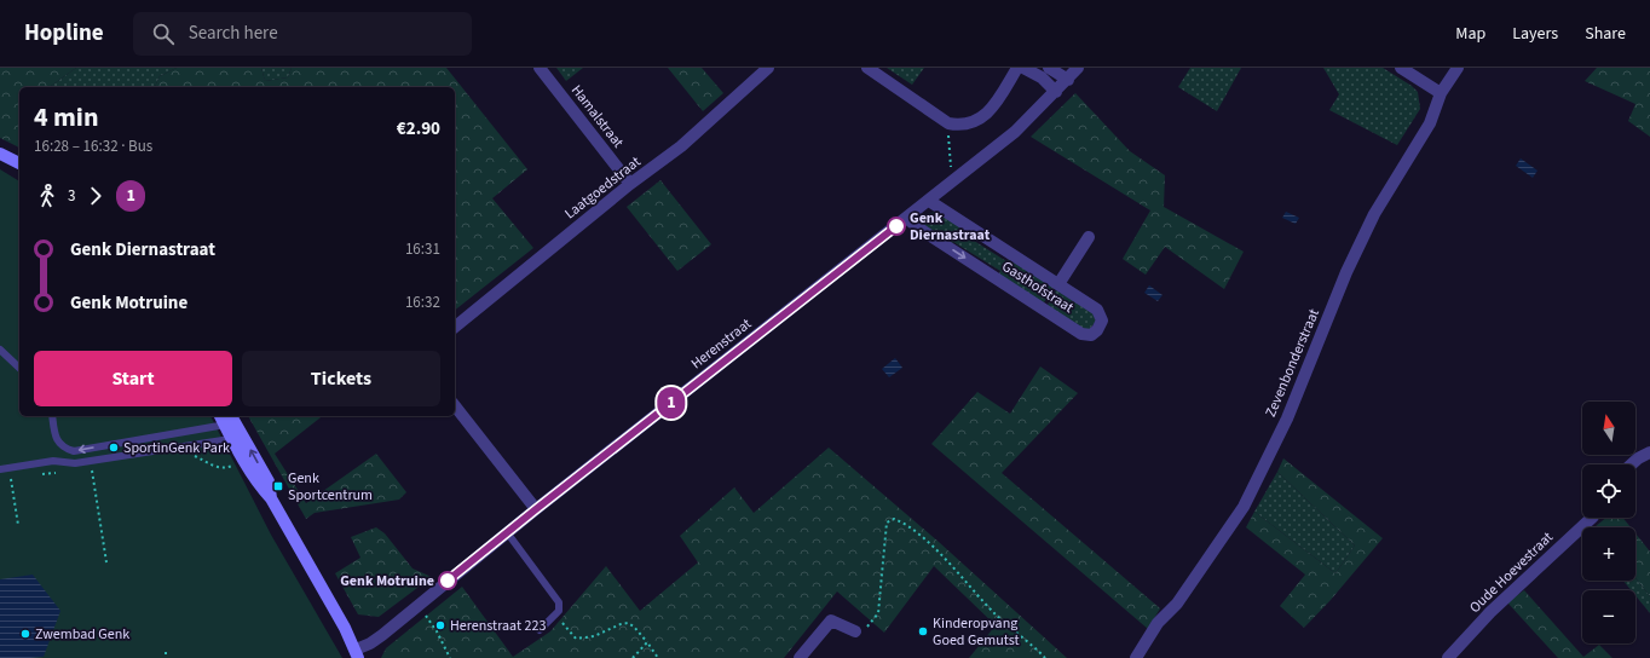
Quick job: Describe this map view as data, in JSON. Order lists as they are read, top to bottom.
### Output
{
  "streets": {
    "street": [
      "Hamalstraat",
      "Laatgoedstraat",
      "Gasthofstraat",
      "Herenstraat",
      "Zevenbonderstraat",
      "Oude Hoevestraat"
    ]
  },
  "crossings": [
    ["Hamalstraat", "Laatgoedstraat"],
    ["Gasthofstraat", "Herenstraat"]
  ],
  "places": {
    "other": [
      "Genk Diernastraat",
      "SportinGenk Park",
      "Genk Motruine",
      "Herenstraat 223",
      "Kinderopvang Goed Gemutst",
      "Zwembad Genk"
    ],
    "transit": ["Genk Sportcentrum"]
  },
  "lines": ["bus line 1"],
  "north": "top",
  "page": {
    "header": "Hopline",
    "search": "Search here",
    "nav": ["Map", "Layers", "Share"],
    "on_map": "1",
    "heading": ["4 min", "16:28 – 16:32 · Bus", "€2.90"],
    "legs": ["3", "1"],
    "list": [
      {
        "name": "Genk Diernastraat",
        "value": "16:31"
      },
      {
        "name": "Genk Motruine",
        "value": "16:32"
      }
    ],
    "buttons": ["Start", "Tickets"],
    "map_buttons": ["+", "−"]
  }
}
